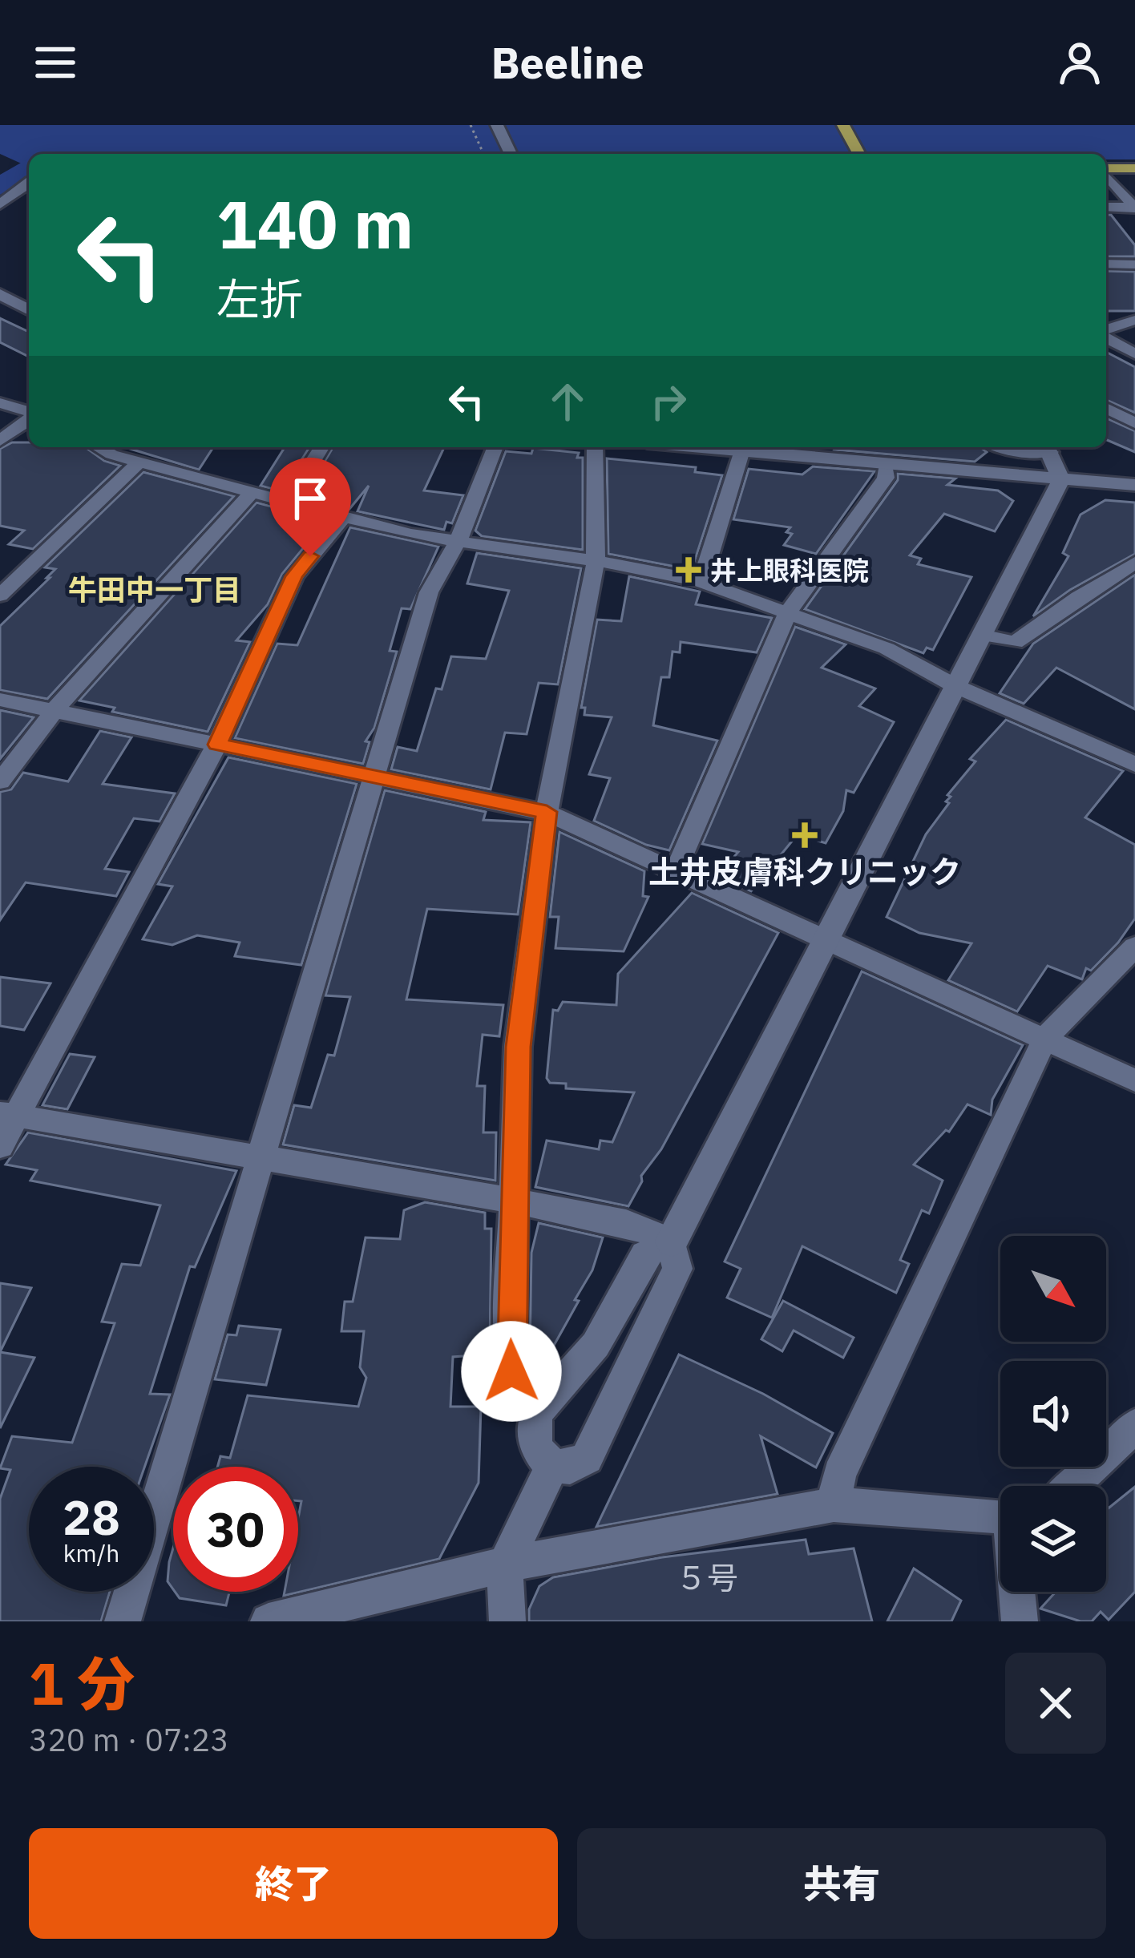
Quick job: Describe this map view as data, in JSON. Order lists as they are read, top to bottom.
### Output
{
  "districts": ["牛田中一丁目"],
  "places": {
    "health": ["井上眼科医院", "土井皮膚科クリニック"]
  },
  "house_numbers": ["５号"],
  "north": "bottom right",
  "page": {
    "header": "Beeline",
    "turn": ["140 m", "左折"],
    "speed": "28 km/h",
    "limit": "30",
    "heading": ["1 分", "320 m · 07:23"],
    "buttons": ["終了", "共有"]
  }
}
